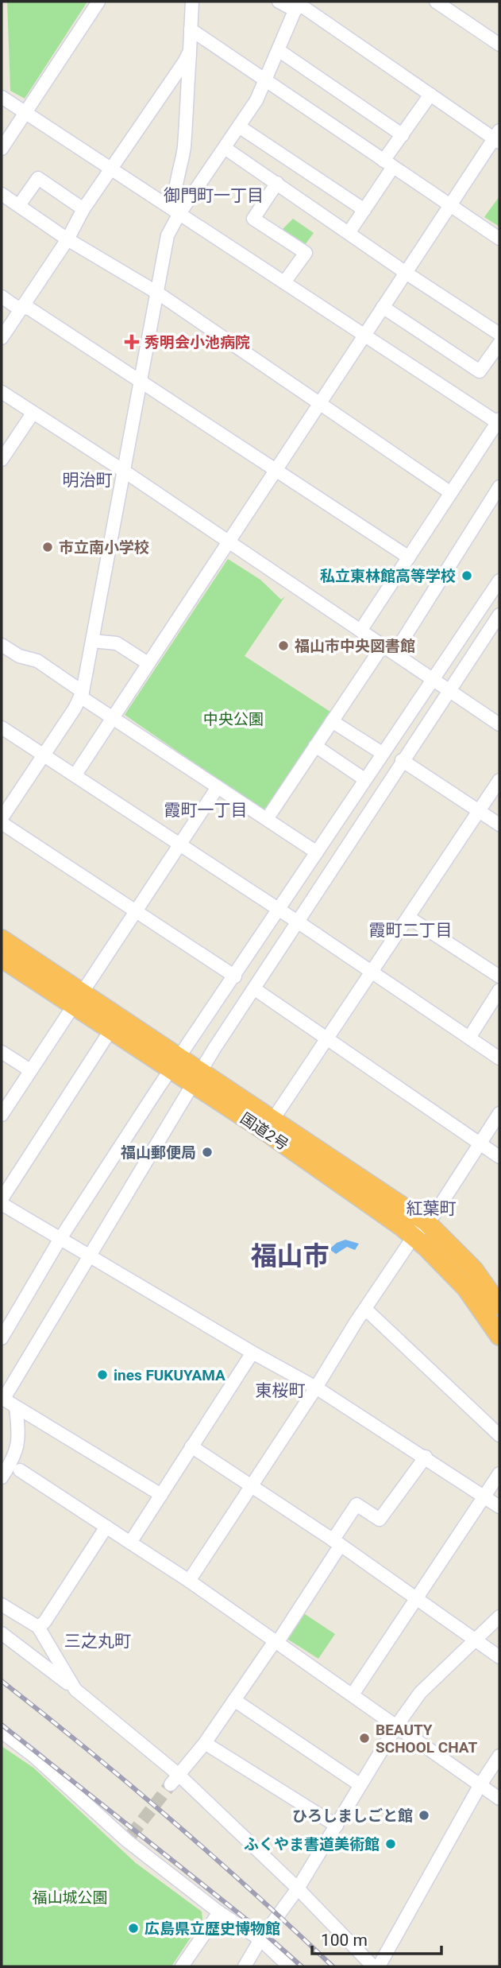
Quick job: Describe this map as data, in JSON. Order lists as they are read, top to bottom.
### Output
{
  "streets": {
    "highway": ["国道2号"]
  },
  "districts": [
    "御門町一丁目",
    "明治町",
    "霞町一丁目",
    "霞町二丁目",
    "紅葉町",
    "福山市",
    "東桜町",
    "三之丸町"
  ],
  "parks": ["中央公園", "福山城公園"],
  "places": {
    "health": ["秀明会小池病院"],
    "other": [
      "市立南小学校",
      "私立東林館高等学校",
      "福山市中央図書館",
      "福山郵便局",
      "ines FUKUYAMA",
      "BEAUTY SCHOOL CHAT",
      "ひろしましごと館",
      "ふくやま書道美術館",
      "広島県立歴史博物館"
    ]
  },
  "scale_bar": "100 m"
}
